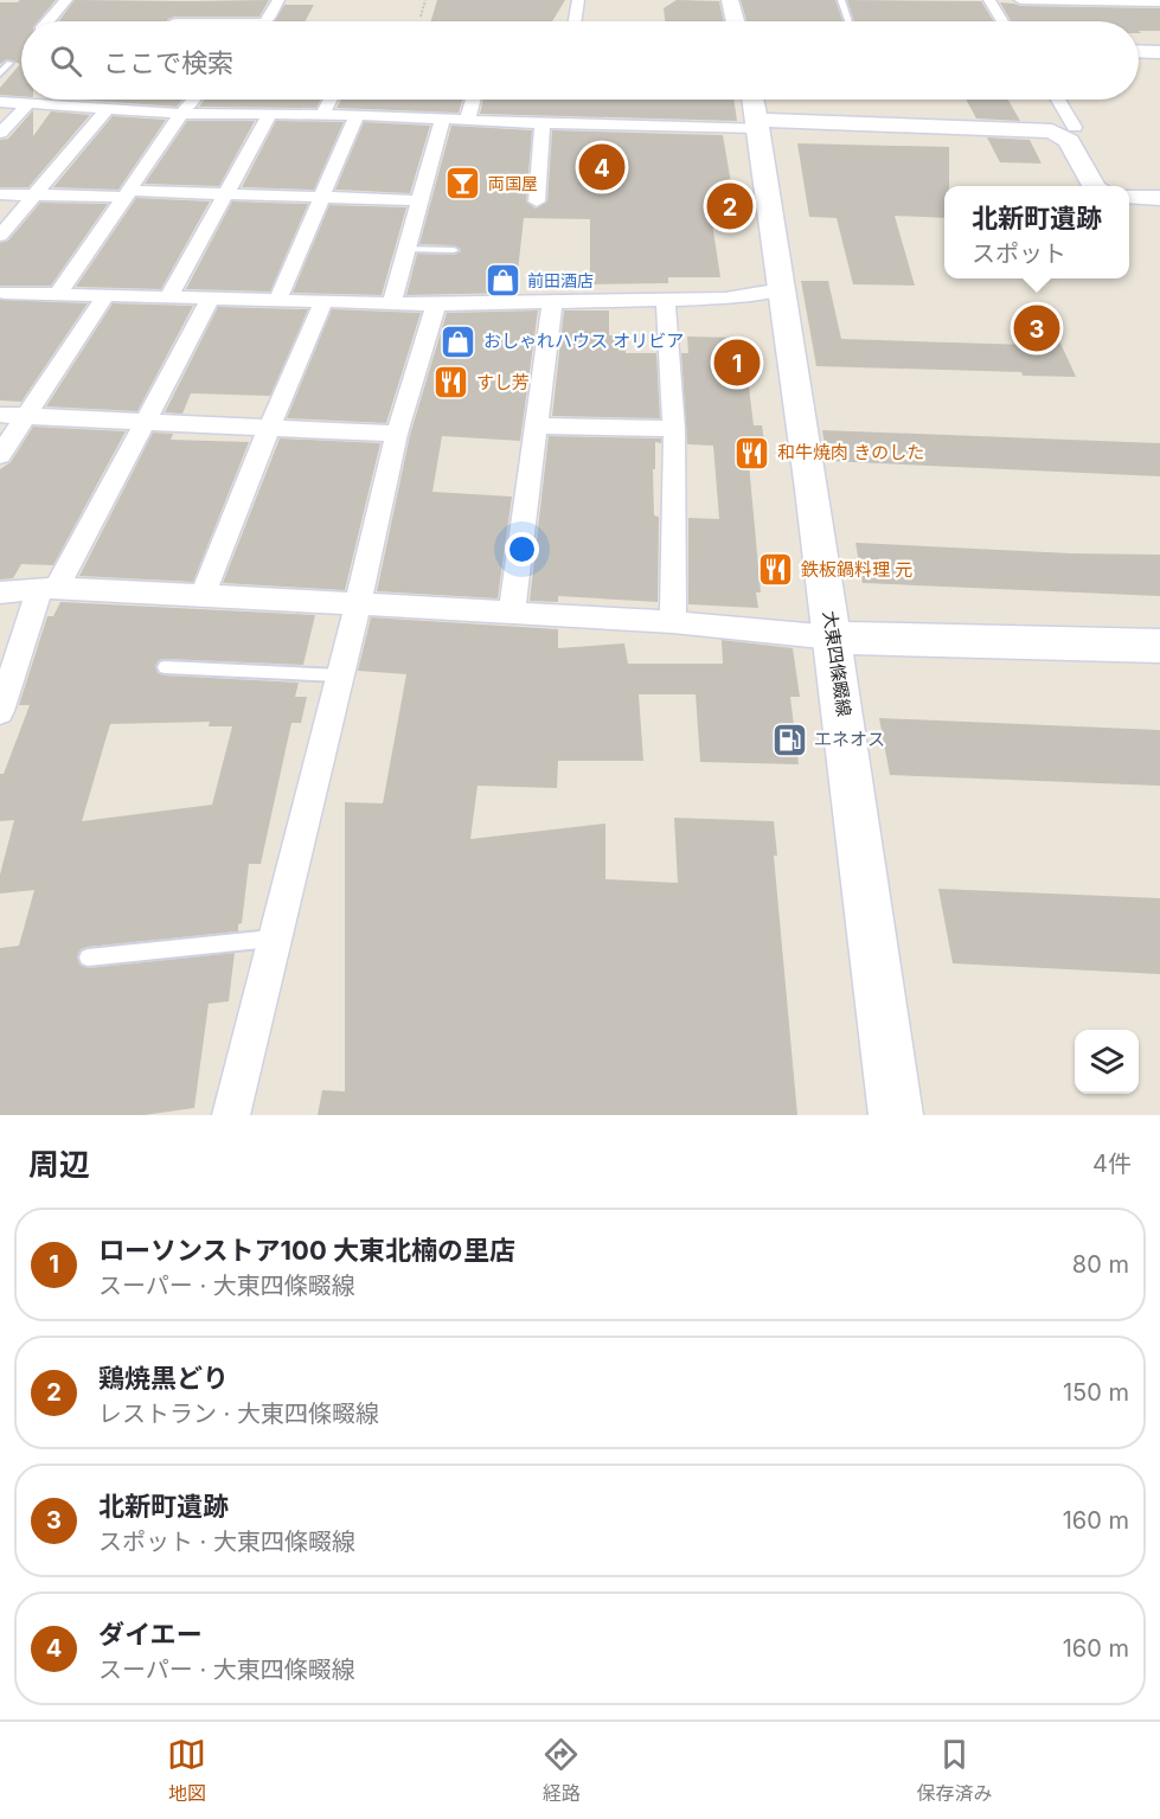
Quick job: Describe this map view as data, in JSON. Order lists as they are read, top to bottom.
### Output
{
  "streets": {
    "main road": ["大東四條畷線"]
  },
  "places": {
    "bar": ["両国屋"],
    "shop": ["前田酒店", "おしゃれハウス オリビア"],
    "restaurant": ["すし芳", "和牛焼肉 きのした", "鉄板鍋料理 元"],
    "fuel station": ["エネオス"]
  },
  "page": {
    "search": "ここで検索",
    "pins": [
      "4",
      "2",
      "3",
      "1"
    ],
    "popup": ["北新町遺跡", "スポット"],
    "heading": ["周辺", "4件"],
    "list": [
      {
        "mark": "1",
        "name": "ローソンストア100 大東北楠の里店",
        "note": "スーパー · 大東四條畷線",
        "value": "80 m"
      },
      {
        "mark": "2",
        "name": "鶏焼黒どり",
        "note": "レストラン · 大東四條畷線",
        "value": "150 m"
      },
      {
        "mark": "3",
        "name": "北新町遺跡",
        "note": "スポット · 大東四條畷線",
        "value": "160 m"
      },
      {
        "mark": "4",
        "name": "ダイエー",
        "note": "スーパー · 大東四條畷線",
        "value": "160 m"
      }
    ],
    "nav": ["地図", "経路", "保存済み"]
  }
}
